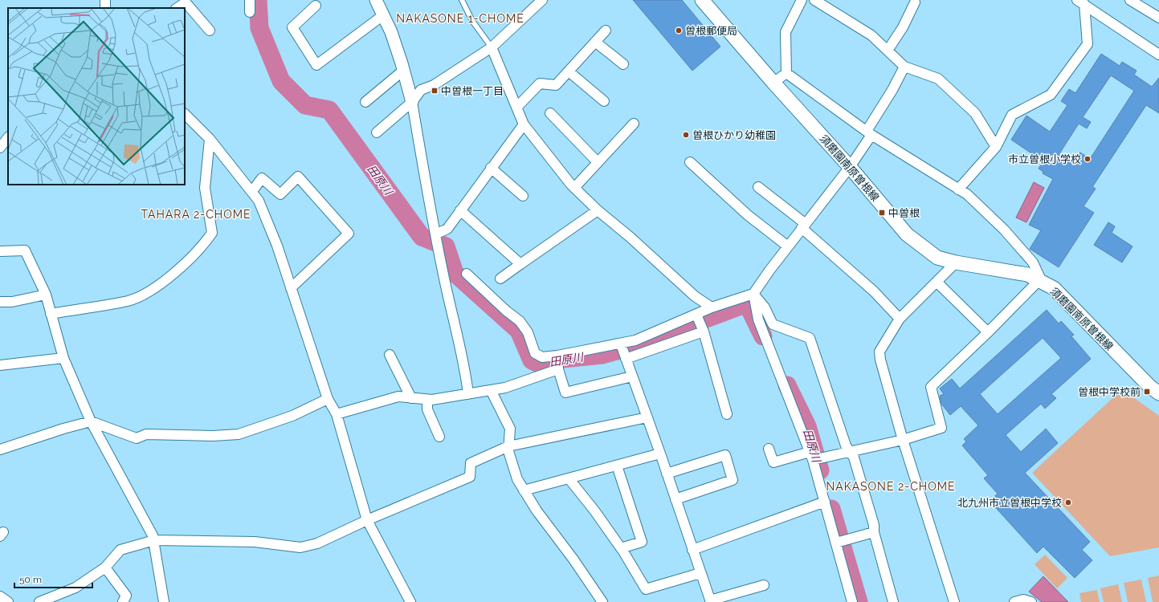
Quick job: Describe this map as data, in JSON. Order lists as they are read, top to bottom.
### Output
{
  "streets": {
    "main road": ["須磨園南原曽根線"]
  },
  "districts": ["NAKASONE 1-CHOME", "TAHARA 2-CHOME", "NAKASONE 2-CHOME"],
  "water": ["田原川"],
  "places": {
    "other": [
      "曽根郵便局",
      "曽根ひかり幼稚園",
      "市立曽根小学校",
      "北九州市立曽根中学校"
    ],
    "transit": ["中曽根一丁目", "中曽根", "曽根中学校前"]
  },
  "scale_bar": "50 m"
}
